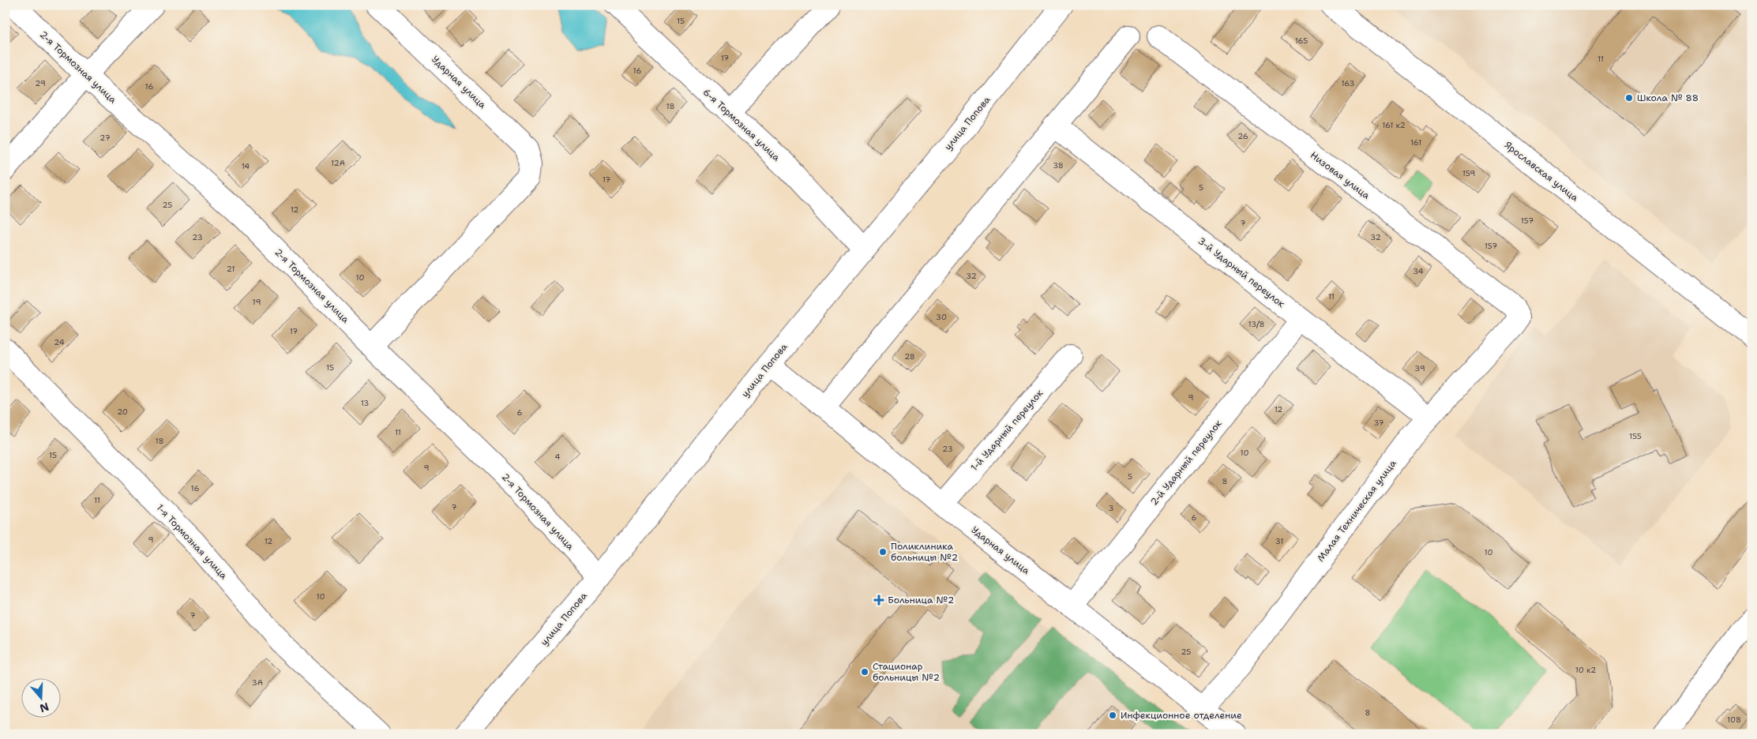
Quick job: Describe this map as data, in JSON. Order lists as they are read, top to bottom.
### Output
{
  "streets": {
    "street": [
      "2-я Тормозная улица",
      "Ударная улица",
      "улица Попова",
      "6-я Тормозная улица",
      "Ярославская улица",
      "Низовая улица",
      "3-й Ударный переулок",
      "1-й Ударный переулок",
      "2-й Ударный переулок",
      "Малая Техническая улица",
      "1-я Тормозная улица"
    ]
  },
  "crossings": [
    ["2-я Тормозная улица", "Ударная улица"],
    ["2-я Тормозная улица", "улица Попова"],
    ["Ударная улица", "улица Попова"],
    ["Ударная улица", "1-й Ударный переулок"],
    ["Ударная улица", "2-й Ударный переулок"],
    ["Ударная улица", "Малая Техническая улица"],
    ["улица Попова", "6-я Тормозная улица"],
    ["Низовая улица", "Малая Техническая улица"],
    ["3-й Ударный переулок", "2-й Ударный переулок"],
    ["3-й Ударный переулок", "Малая Техническая улица"]
  ],
  "places": {
    "other": [
      "Школа № 88",
      "Поликлиника больницы №2",
      "Стационар больницы №2",
      "Инфекционное отделение"
    ],
    "health": ["Больница №2"]
  },
  "house_numbers": [
    "15",
    "165",
    "17",
    "11",
    "16",
    "29",
    "163",
    "16",
    "18",
    "161 к2",
    "26",
    "27",
    "161",
    "12А",
    "38",
    "14",
    "159",
    "17",
    "5",
    "25",
    "12",
    "157",
    "7",
    "23",
    "32",
    "157",
    "21",
    "34",
    "32",
    "10",
    "11",
    "19",
    "30",
    "13/8",
    "17",
    "24",
    "28",
    "15",
    "39",
    "9",
    "13",
    "12",
    "20",
    "6",
    "37",
    "11",
    "155",
    "18",
    "23",
    "10",
    "15",
    "4",
    "9",
    "5",
    "8",
    "16",
    "11",
    "7",
    "3",
    "6",
    "9",
    "12",
    "31",
    "10",
    "10",
    "7",
    "25",
    "10 к2",
    "3А",
    "8",
    "108"
  ],
  "north": "bottom"
}
